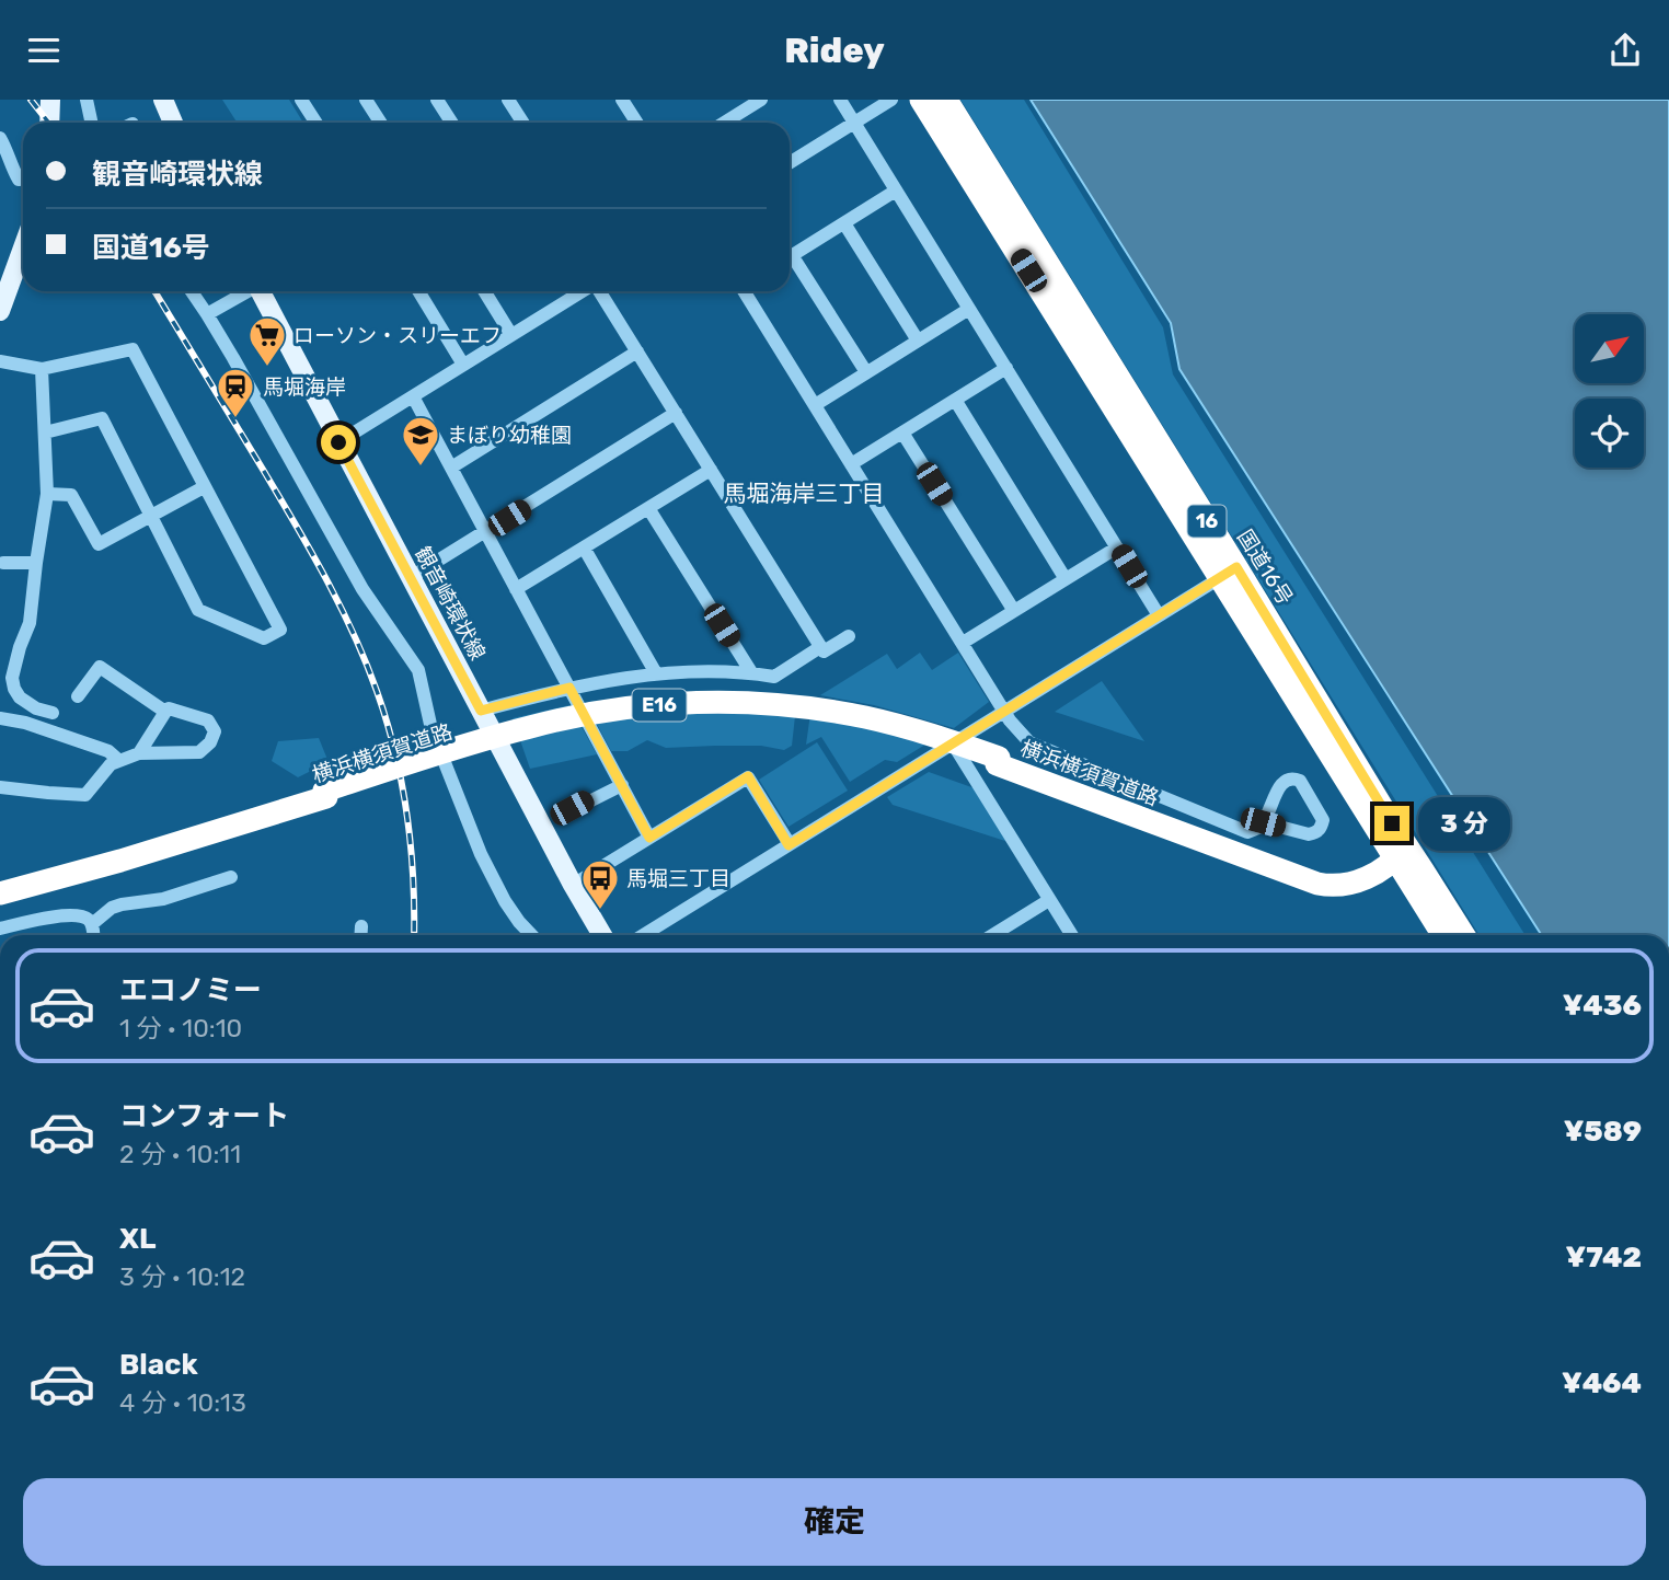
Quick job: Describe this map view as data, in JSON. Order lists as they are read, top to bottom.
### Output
{
  "streets": {
    "highway": [
      "16",
      "国道16号",
      "E16",
      "横浜横須賀道路"
    ],
    "main road": ["観音崎環状線"]
  },
  "crossings": [
    ["国道16号", "横浜横須賀道路"]
  ],
  "districts": ["馬堀海岸三丁目"],
  "places": {
    "supermarket": ["ローソン・スリーエフ"],
    "station": ["馬堀海岸"],
    "school or university": ["まぼり幼稚園"],
    "bus stop": ["馬堀三丁目"]
  },
  "north": "top right",
  "page": {
    "header": "Ridey",
    "banner": ["観音崎環状線", "国道16号"],
    "bubble": "3 分",
    "list": [
      {
        "name": "エコノミー",
        "note": "1 分 · 10:10",
        "value": "¥436"
      },
      {
        "name": "コンフォート",
        "note": "2 分 · 10:11",
        "value": "¥589"
      },
      {
        "name": "XL",
        "note": "3 分 · 10:12",
        "value": "¥742"
      },
      {
        "name": "Black",
        "note": "4 分 · 10:13",
        "value": "¥464"
      }
    ],
    "buttons": "確定"
  }
}
